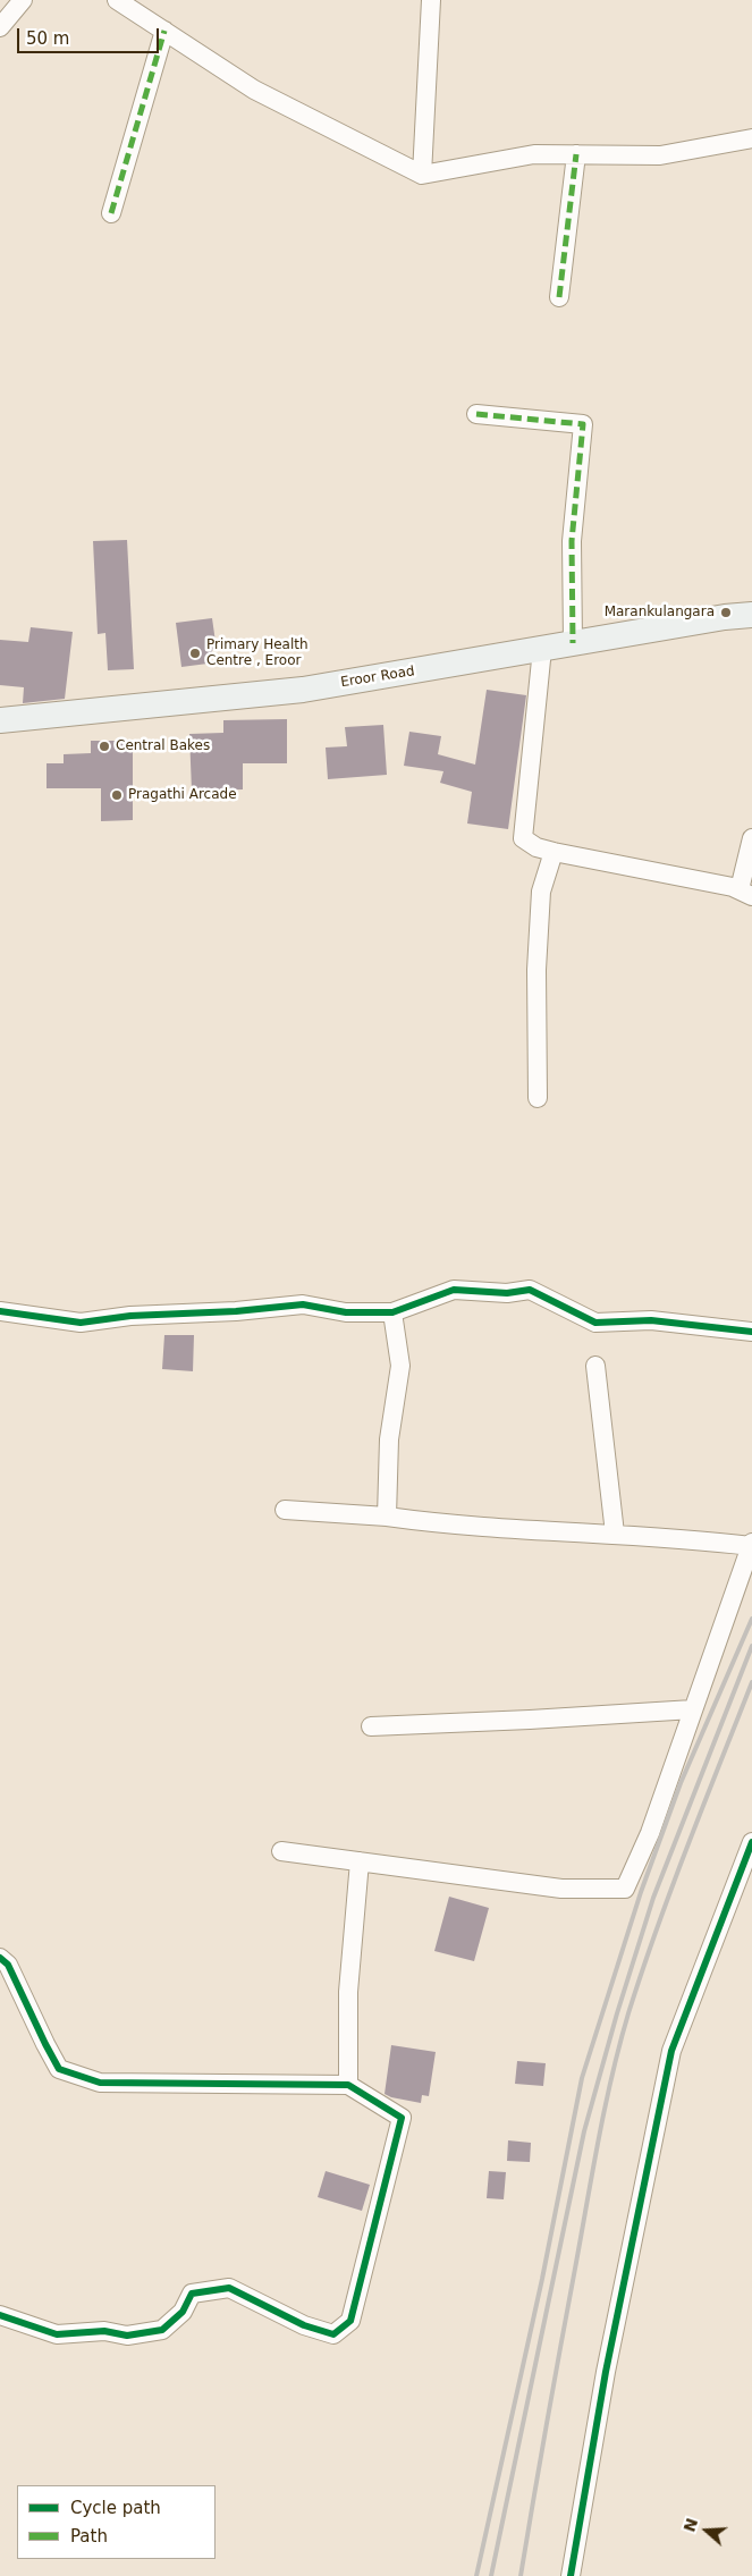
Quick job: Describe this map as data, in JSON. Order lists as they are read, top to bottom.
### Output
{
  "streets": {
    "main road": ["Eroor Road"]
  },
  "places": [
    "Marankulangara",
    "Primary Health Centre , Eroor",
    "Central Bakes",
    "Pragathi Arcade"
  ],
  "legend": ["Cycle path", "Path"],
  "scale_bar": "50 m",
  "north": "left"
}
